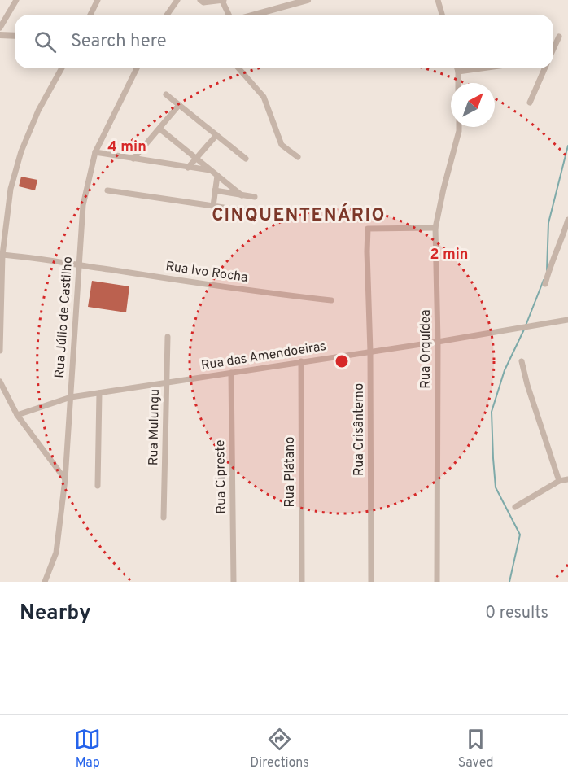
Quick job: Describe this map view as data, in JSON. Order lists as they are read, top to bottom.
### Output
{
  "streets": {
    "street": [
      "Rua Ivo Rocha",
      "Rua Júlio de Castilho",
      "Rua Orquídea",
      "Rua das Amendoeiras",
      "Rua Mulungu",
      "Rua Crisântemo",
      "Rua Plátano",
      "Rua Cipreste"
    ]
  },
  "crossings": [
    ["Rua Ivo Rocha", "Rua Júlio de Castilho"],
    ["Rua Júlio de Castilho", "Rua das Amendoeiras"],
    ["Rua Orquídea", "Rua das Amendoeiras"],
    ["Rua Orquídea", "Rua Crisântemo"],
    ["Rua das Amendoeiras", "Rua Mulungu"],
    ["Rua das Amendoeiras", "Rua Crisântemo"],
    ["Rua das Amendoeiras", "Rua Plátano"],
    ["Rua das Amendoeiras", "Rua Cipreste"]
  ],
  "districts": ["CINQUENTENÁRIO"],
  "north": "top right",
  "page": {
    "search": "Search here",
    "heading": ["Nearby", "0 results"],
    "nav": ["Map", "Directions", "Saved"]
  },
  "rings": ["4 min", "2 min"]
}
